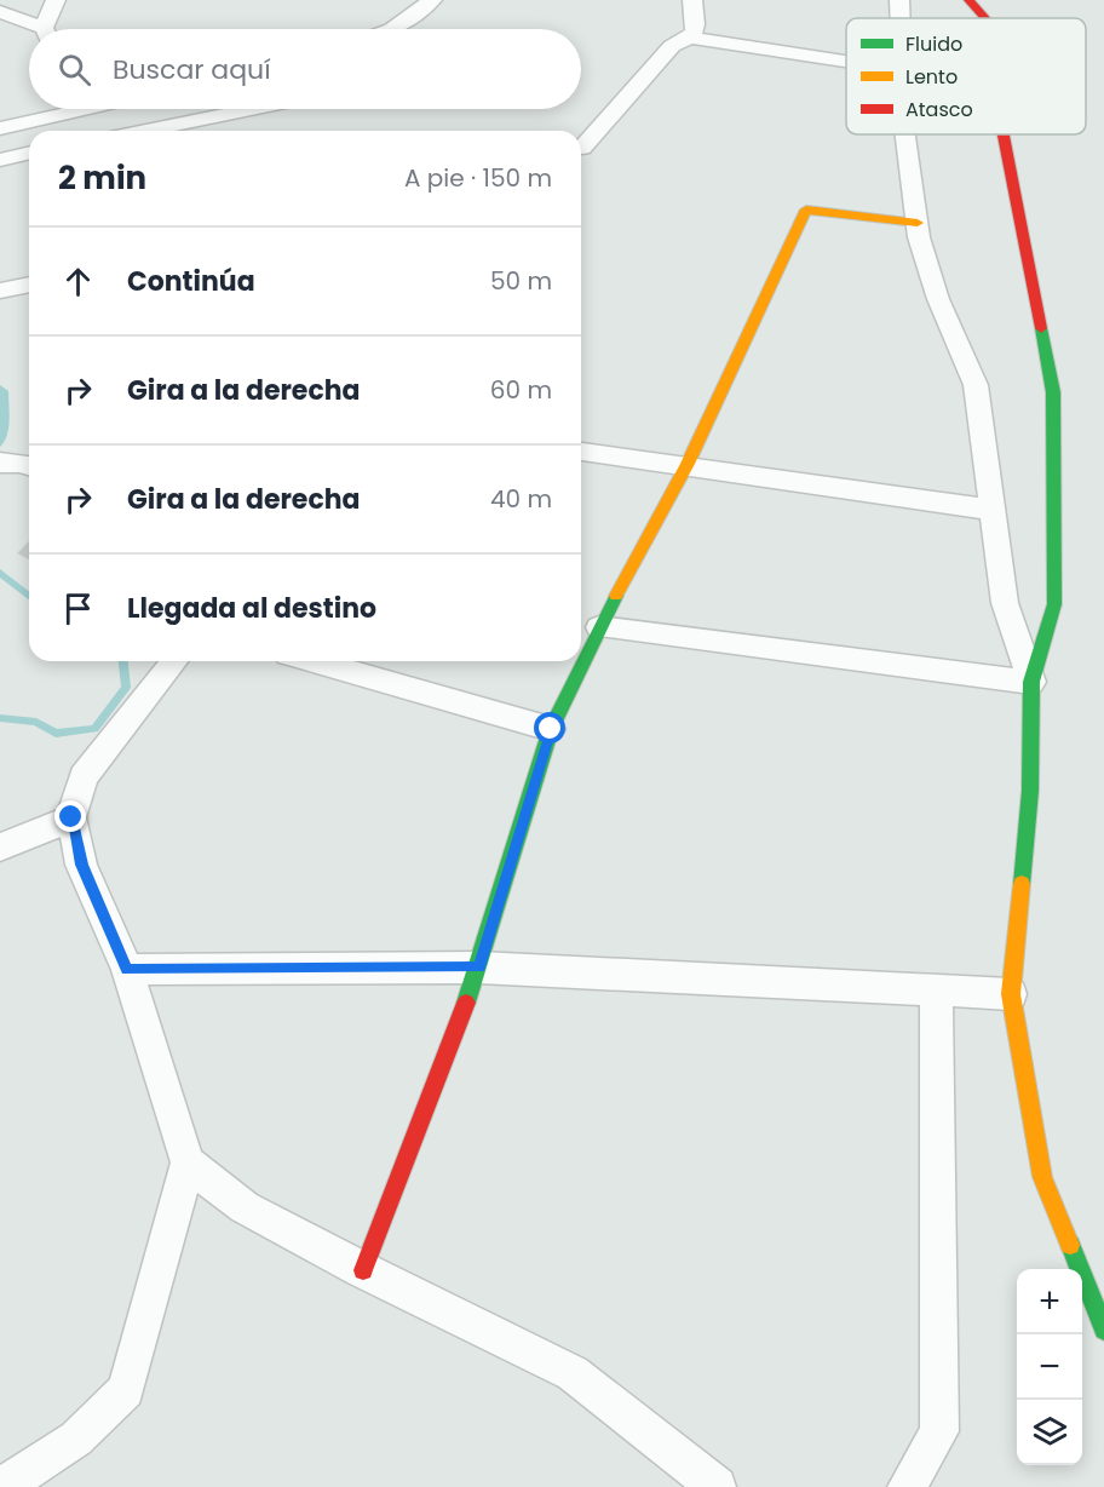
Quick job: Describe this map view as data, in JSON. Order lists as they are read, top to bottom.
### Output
{
  "legend": ["Fluido", "Lento", "Atasco"],
  "page": {
    "search": "Buscar aquí",
    "heading": ["2 min", "A pie · 150 m"],
    "list": [
      ["Continúa", "50 m"],
      ["Gira a la derecha", "60 m"],
      ["Gira a la derecha", "40 m"],
      "Llegada al destino"
    ],
    "map_buttons": ["+", "−"]
  }
}
